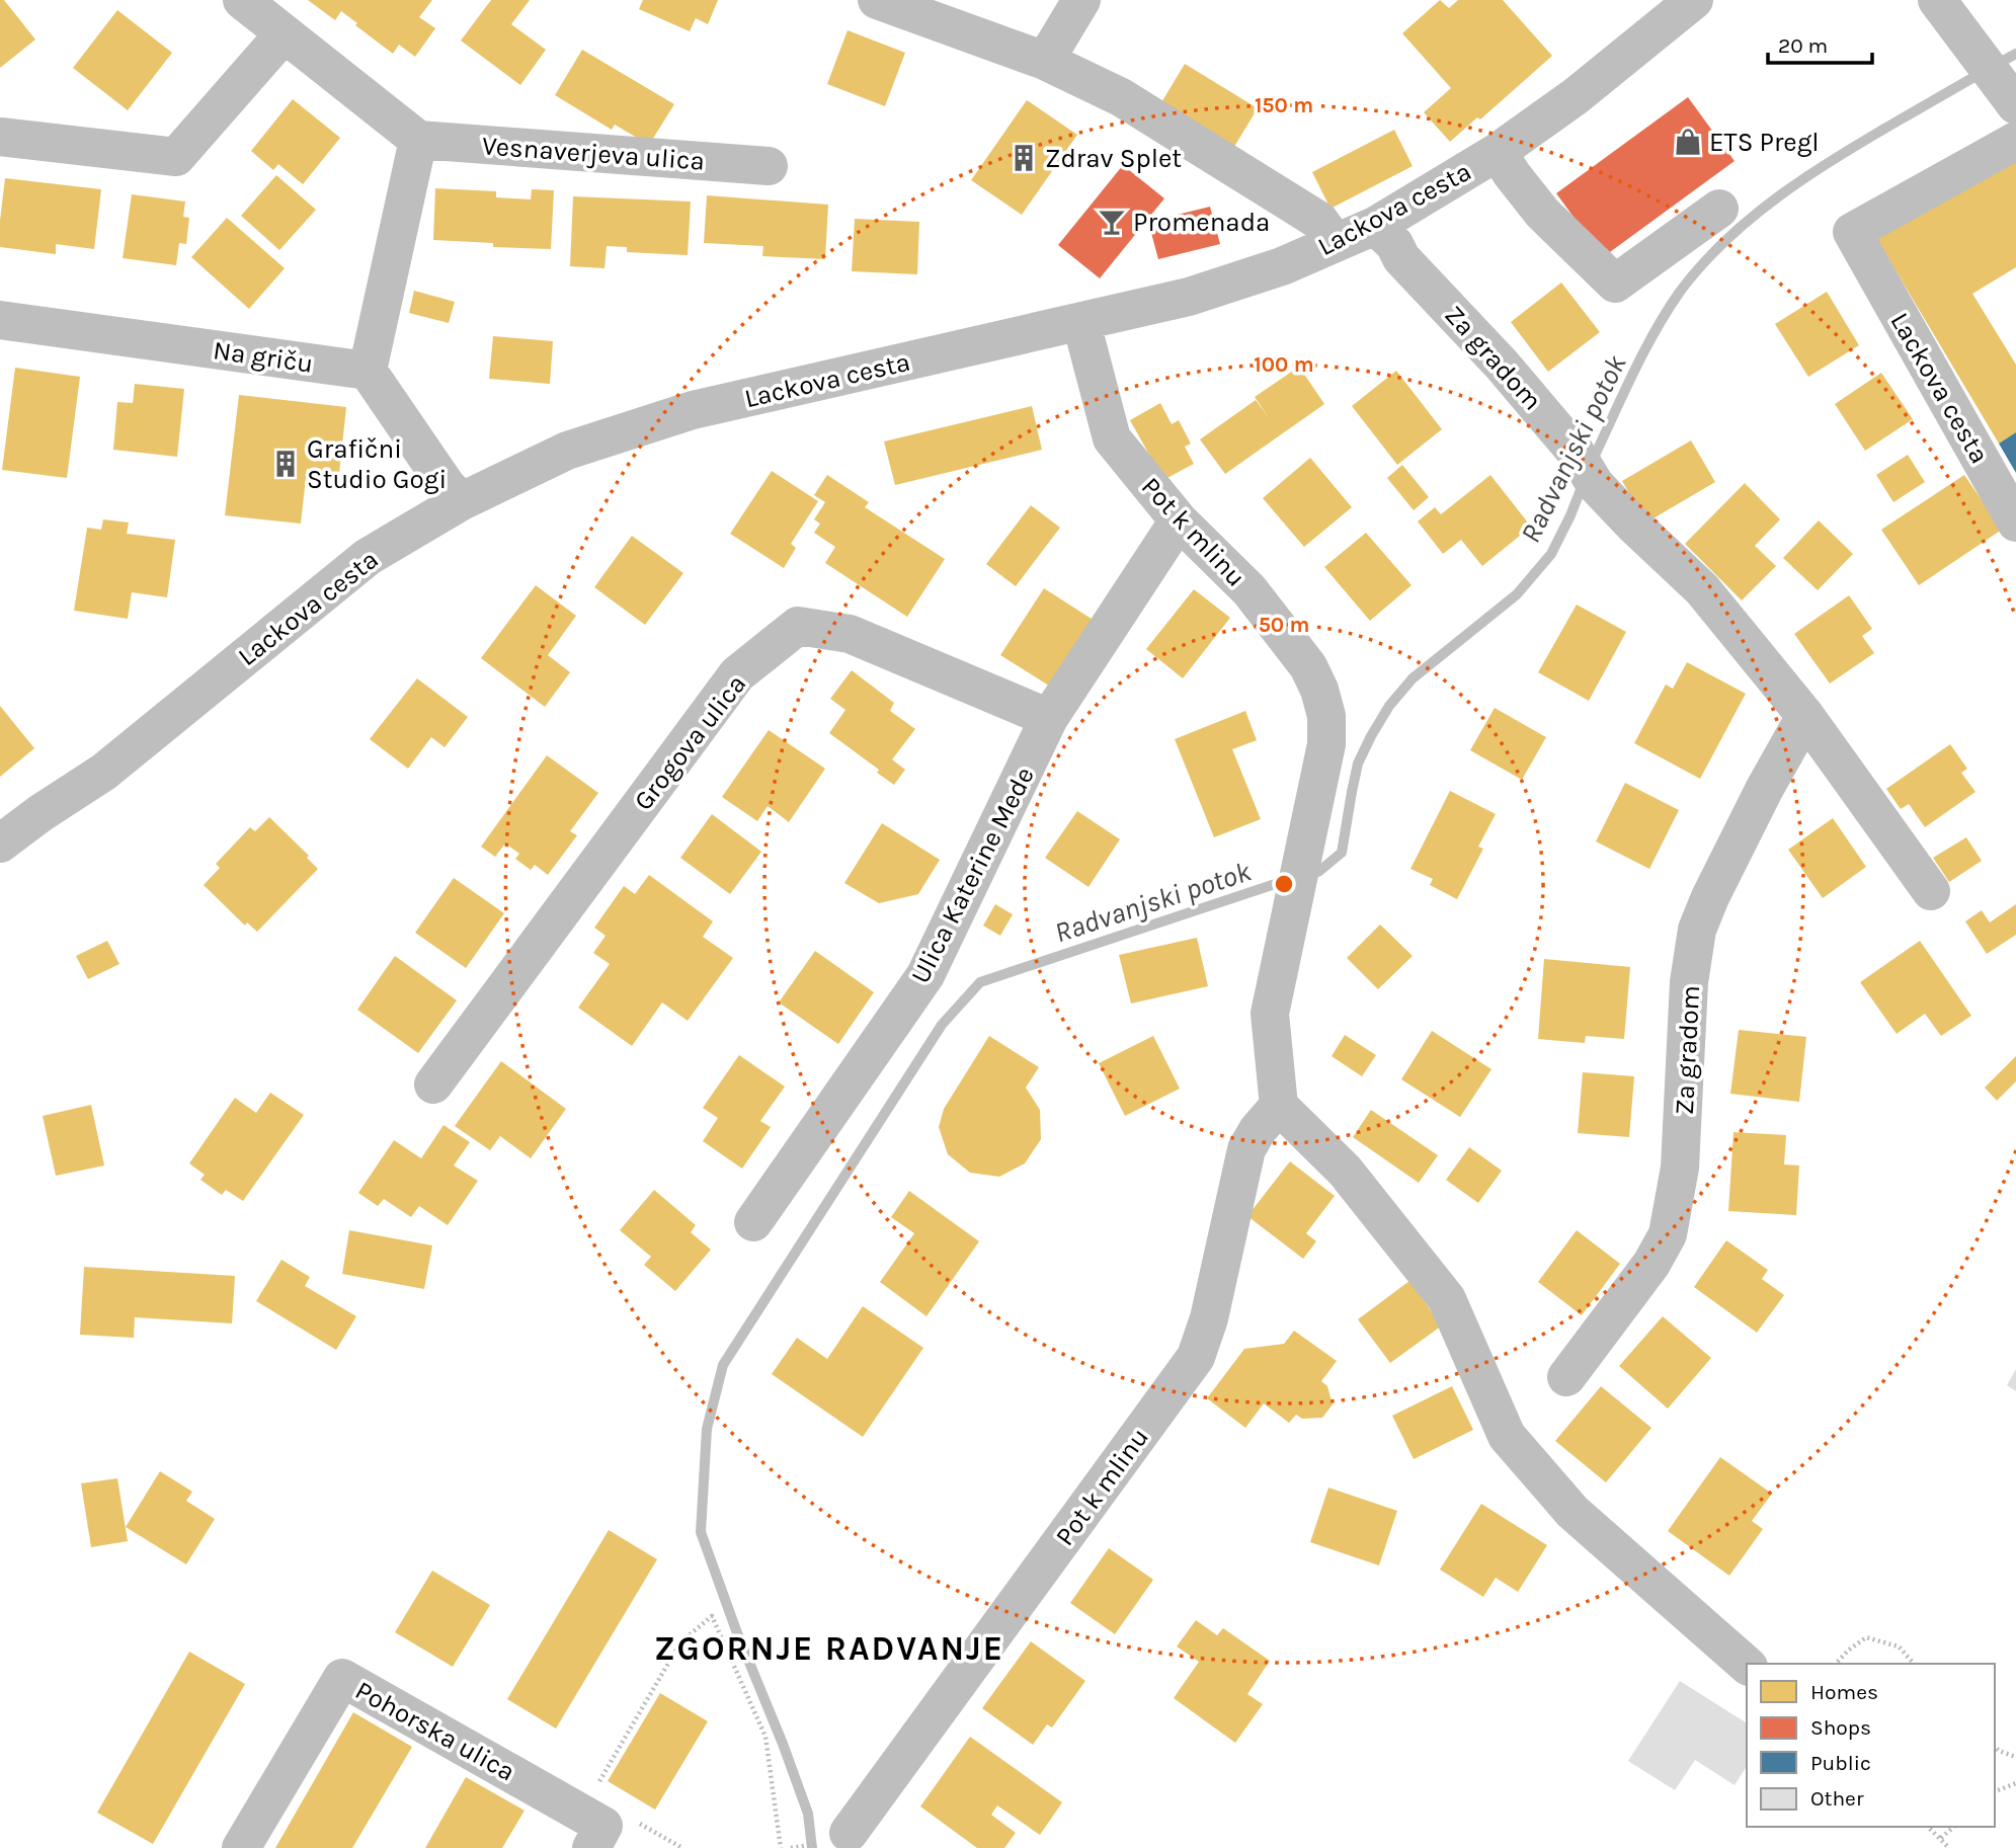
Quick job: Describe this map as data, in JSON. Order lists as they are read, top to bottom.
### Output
{
  "streets": {
    "street": [
      "Vesnaverjeva ulica",
      "Lackova cesta",
      "Na griču",
      "Za gradom",
      "Pot k mlinu",
      "Grogova ulica",
      "Ulica Katerine Mede",
      "Pohorska ulica"
    ]
  },
  "crossings": [
    ["Lackova cesta", "Za gradom"],
    ["Lackova cesta", "Pot k mlinu"],
    ["Pot k mlinu", "Ulica Katerine Mede"],
    ["Grogova ulica", "Ulica Katerine Mede"]
  ],
  "districts": ["ZGORNJE RADVANJE"],
  "water": ["Radvanjski potok"],
  "places": {
    "shop": ["ETS Pregl"],
    "building": ["Zdrav Splet", "Grafični Studio Gogi"],
    "bar": ["Promenada"]
  },
  "legend": [
    "Homes",
    "Shops",
    "Public",
    "Other"
  ],
  "scale_bar": "20 m",
  "rings": ["150 m", "100 m", "50 m"]
}
